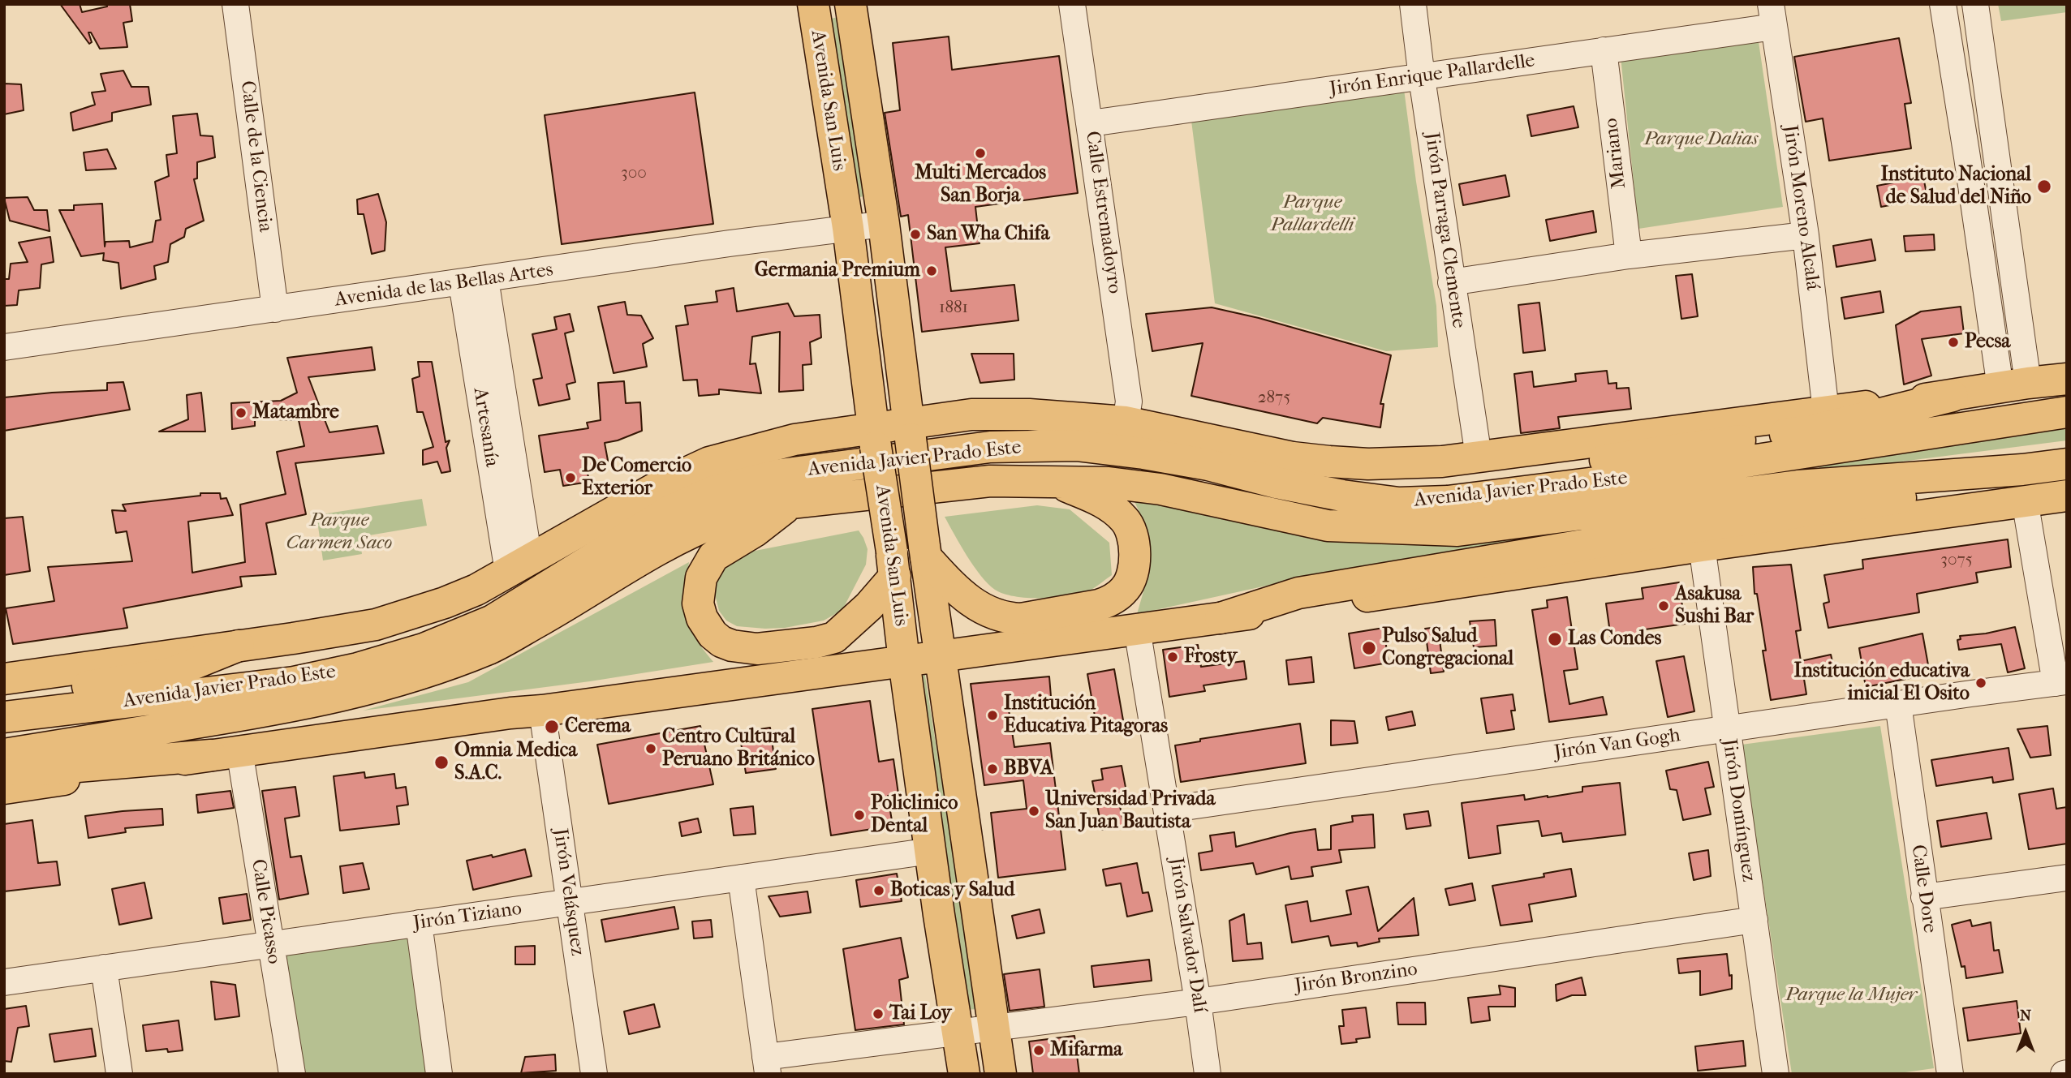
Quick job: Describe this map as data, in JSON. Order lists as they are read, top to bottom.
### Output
{
  "streets": {
    "main road": ["Avenida San Luis", "Avenida Javier Prado Este"],
    "street": [
      "Jirón Enrique Pallardelle",
      "Mariano",
      "Calle de la Ciencia",
      "Jirón Moreno Alcalá",
      "Calle Estremadoyro",
      "Jirón Parraga Clemente",
      "Avenida de las Bellas Artes",
      "Artesanía",
      "Jirón Van Gogh",
      "Jirón Domínguez",
      "Calle Dore",
      "Jirón Velásquez",
      "Calle Picasso",
      "Jirón Tiziano",
      "Jirón Salvador Dalí",
      "Jirón Bronzino"
    ]
  },
  "crossings": [
    ["Jirón Enrique Pallardelle", "Mariano"],
    ["Jirón Enrique Pallardelle", "Jirón Moreno Alcalá"],
    ["Jirón Enrique Pallardelle", "Calle Estremadoyro"],
    ["Jirón Enrique Pallardelle", "Jirón Parraga Clemente"],
    ["Avenida San Luis", "Avenida de las Bellas Artes"],
    ["Avenida San Luis", "Avenida Javier Prado Este"],
    ["Avenida San Luis", "Jirón Tiziano"],
    ["Avenida San Luis", "Jirón Bronzino"],
    ["Calle de la Ciencia", "Avenida de las Bellas Artes"],
    ["Jirón Moreno Alcalá", "Avenida Javier Prado Este"],
    ["Calle Estremadoyro", "Avenida Javier Prado Este"],
    ["Jirón Parraga Clemente", "Avenida Javier Prado Este"],
    ["Avenida de las Bellas Artes", "Artesanía"],
    ["Artesanía", "Avenida Javier Prado Este"],
    ["Jirón Van Gogh", "Jirón Domínguez"],
    ["Jirón Van Gogh", "Calle Dore"],
    ["Jirón Van Gogh", "Jirón Salvador Dalí"],
    ["Jirón Domínguez", "Jirón Bronzino"],
    ["Jirón Velásquez", "Jirón Tiziano"],
    ["Calle Picasso", "Jirón Tiziano"],
    ["Jirón Salvador Dalí", "Jirón Bronzino"]
  ],
  "parks": [
    "Parque Dalias",
    "Parque Pallardelli",
    "Parque Carmen Saco",
    "Parque la Mujer"
  ],
  "places": [
    "Multi Mercados San Borja",
    "Instituto Nacional de Salud del Niño",
    "San Wha Chifa",
    "Germania Premium",
    "Pecsa",
    "Matambre",
    "De Comercio Exterior",
    "Asakusa Sushi Bar",
    "Las Condes",
    "Pulso Salud Congregacional",
    "Frosty",
    "Institución educativa inicial El Osito",
    "Institución Educativa Pitagoras",
    "Cerema",
    "Centro Cultural Peruano Británico",
    "Omnia Medica S.A.C.",
    "BBVA",
    "Universidad Privada San Juan Bautista",
    "Policlinico Dental",
    "Boticas y Salud",
    "Tai Loy",
    "Mifarma"
  ],
  "house_numbers": [
    "300",
    "1881",
    "2875",
    "3075"
  ],
  "north": "top"
}
